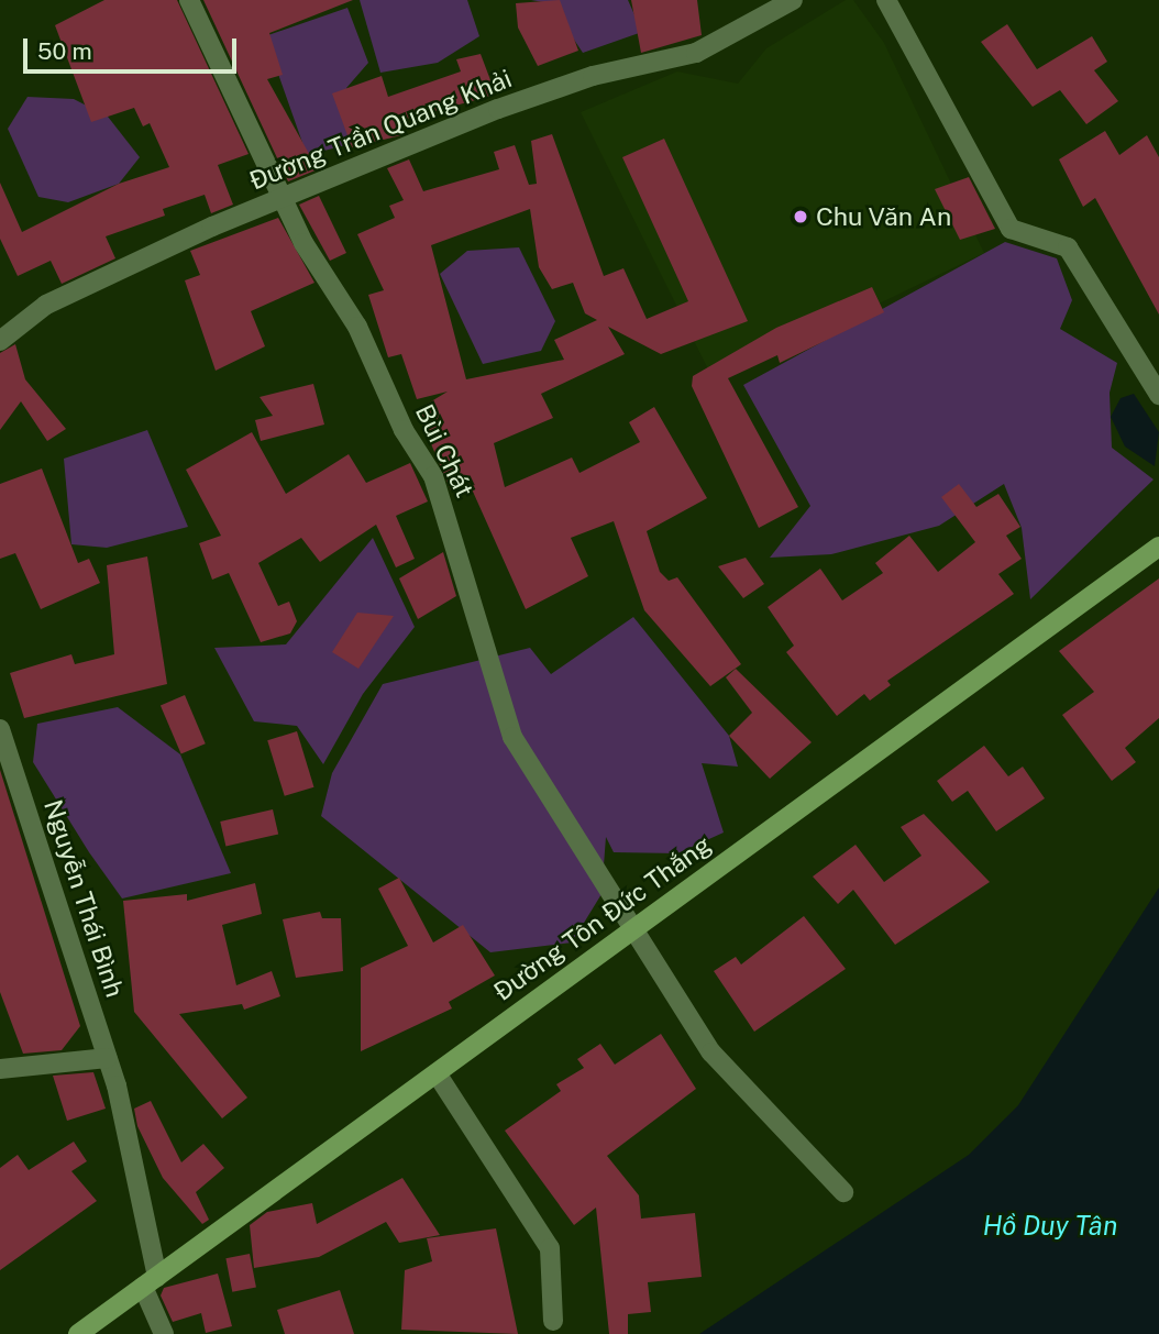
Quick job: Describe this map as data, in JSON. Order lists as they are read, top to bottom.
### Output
{
  "streets": {
    "street": [
      "Đường Trần Quang Khải",
      "Bùi Chát",
      "Nguyễn Thái Bình",
      "Đường Tôn Đức Thắng"
    ]
  },
  "crossings": [
    ["Đường Trần Quang Khải", "Bùi Chát"],
    ["Bùi Chát", "Đường Tôn Đức Thắng"],
    ["Nguyễn Thái Bình", "Đường Tôn Đức Thắng"]
  ],
  "water": ["Hồ Duy Tân"],
  "places": ["Chu Văn An"],
  "scale_bar": "50 m"
}
